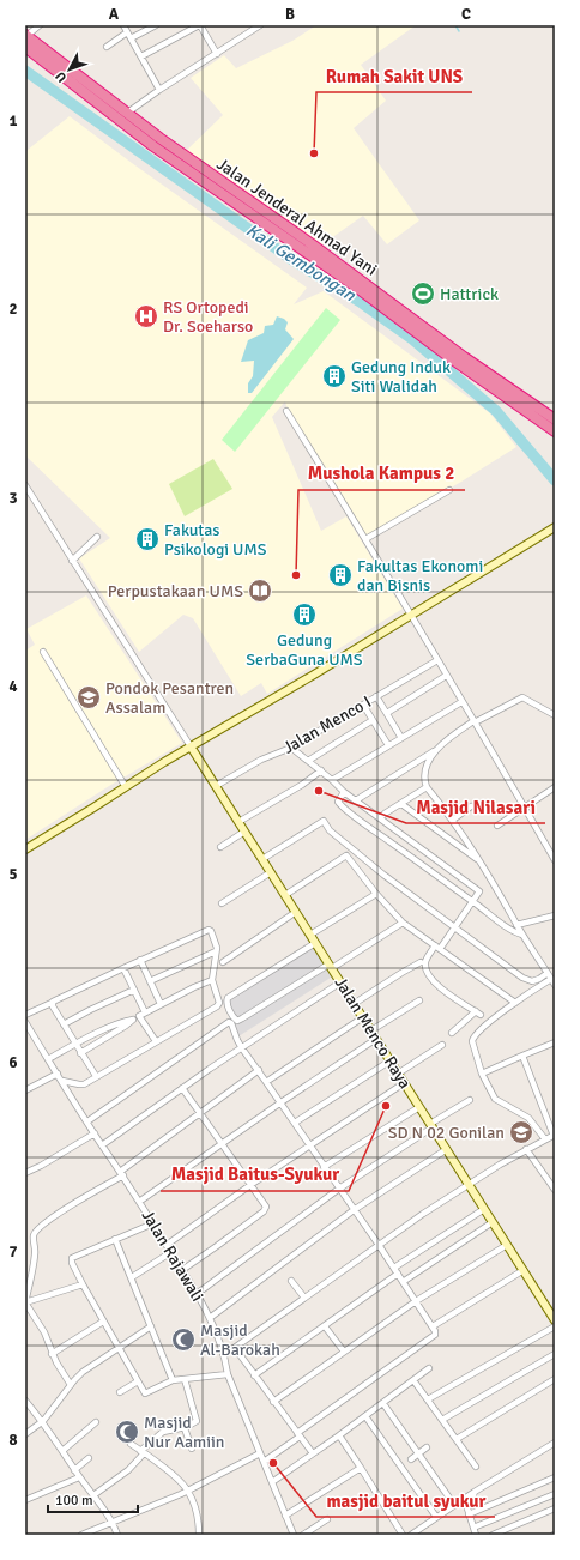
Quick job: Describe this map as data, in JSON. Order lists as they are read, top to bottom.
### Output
{
  "streets": {
    "highway": ["Jalan Jenderal Ahmad Yani"],
    "main road": ["Jalan Menco Raya"],
    "street": ["Jalan Menco I", "Jalan Rajawali"]
  },
  "crossings": [
    ["Jalan Menco I", "Jalan Menco Raya"]
  ],
  "water": ["Kali Gembongan"],
  "places": {
    "other": [
      "Rumah Sakit UNS",
      "Mushola Kampus 2",
      "Masjid Nilasari",
      "Masjid Baitus-Syukur",
      "masjid baitul syukur"
    ],
    "sports": ["Hattrick"],
    "hospital": ["RS Ortopedi Dr. Soeharso"],
    "building": [
      "Gedung Induk Siti Walidah",
      "Fakutas Psikologi UMS",
      "Fakultas Ekonomi dan Bisnis",
      "Gedung SerbaGuna UMS"
    ],
    "library": ["Perpustakaan UMS"],
    "school or university": ["Pondok Pesantren Assalam", "SD N 02 Gonilan"],
    "mosque": ["Masjid Al-Barokah", "Masjid Nur Aamiin"]
  },
  "scale_bar": "100 m",
  "north": "bottom left",
  "grid": {
    "columns": ["A", "B", "C"],
    "rows": [
      "1",
      "2",
      "3",
      "4",
      "5",
      "6",
      "7",
      "8"
    ]
  }
}
